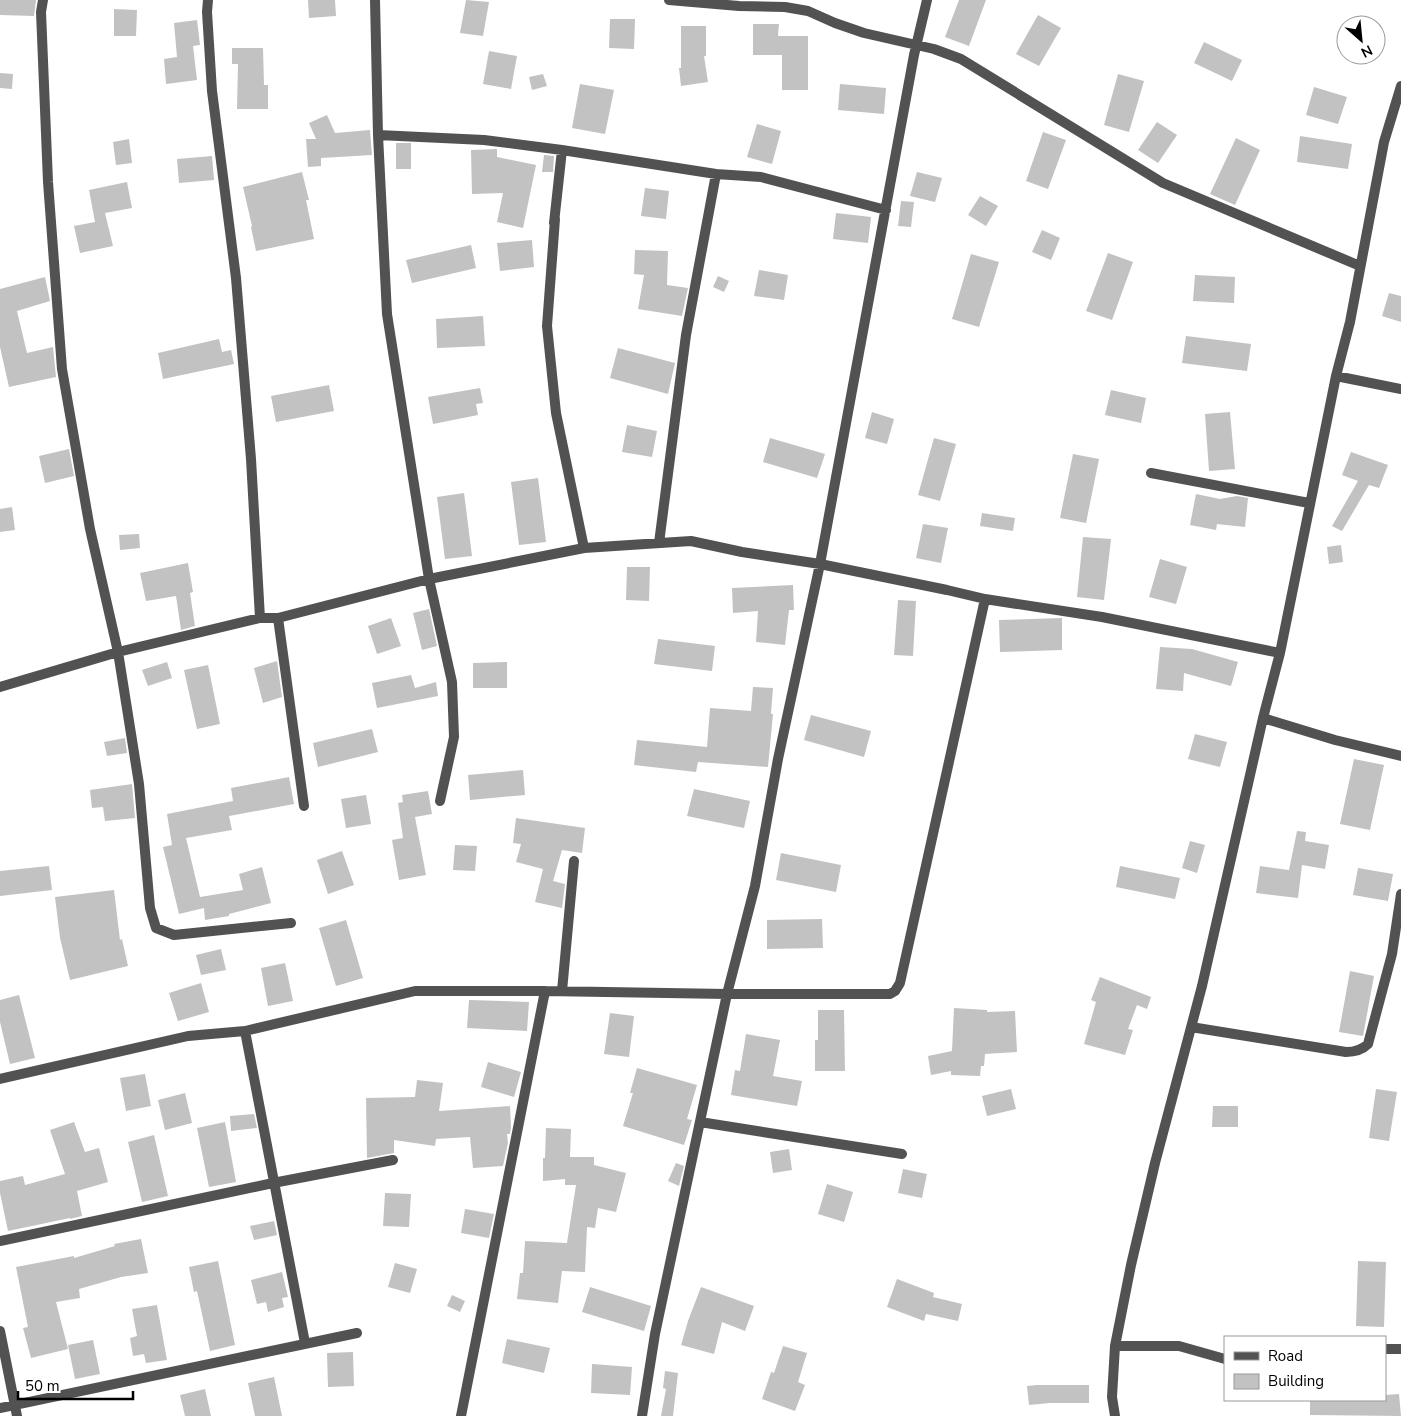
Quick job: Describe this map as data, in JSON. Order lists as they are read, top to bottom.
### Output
{
  "legend": ["Road", "Building"],
  "scale_bar": "50 m",
  "north": "bottom right"
}
